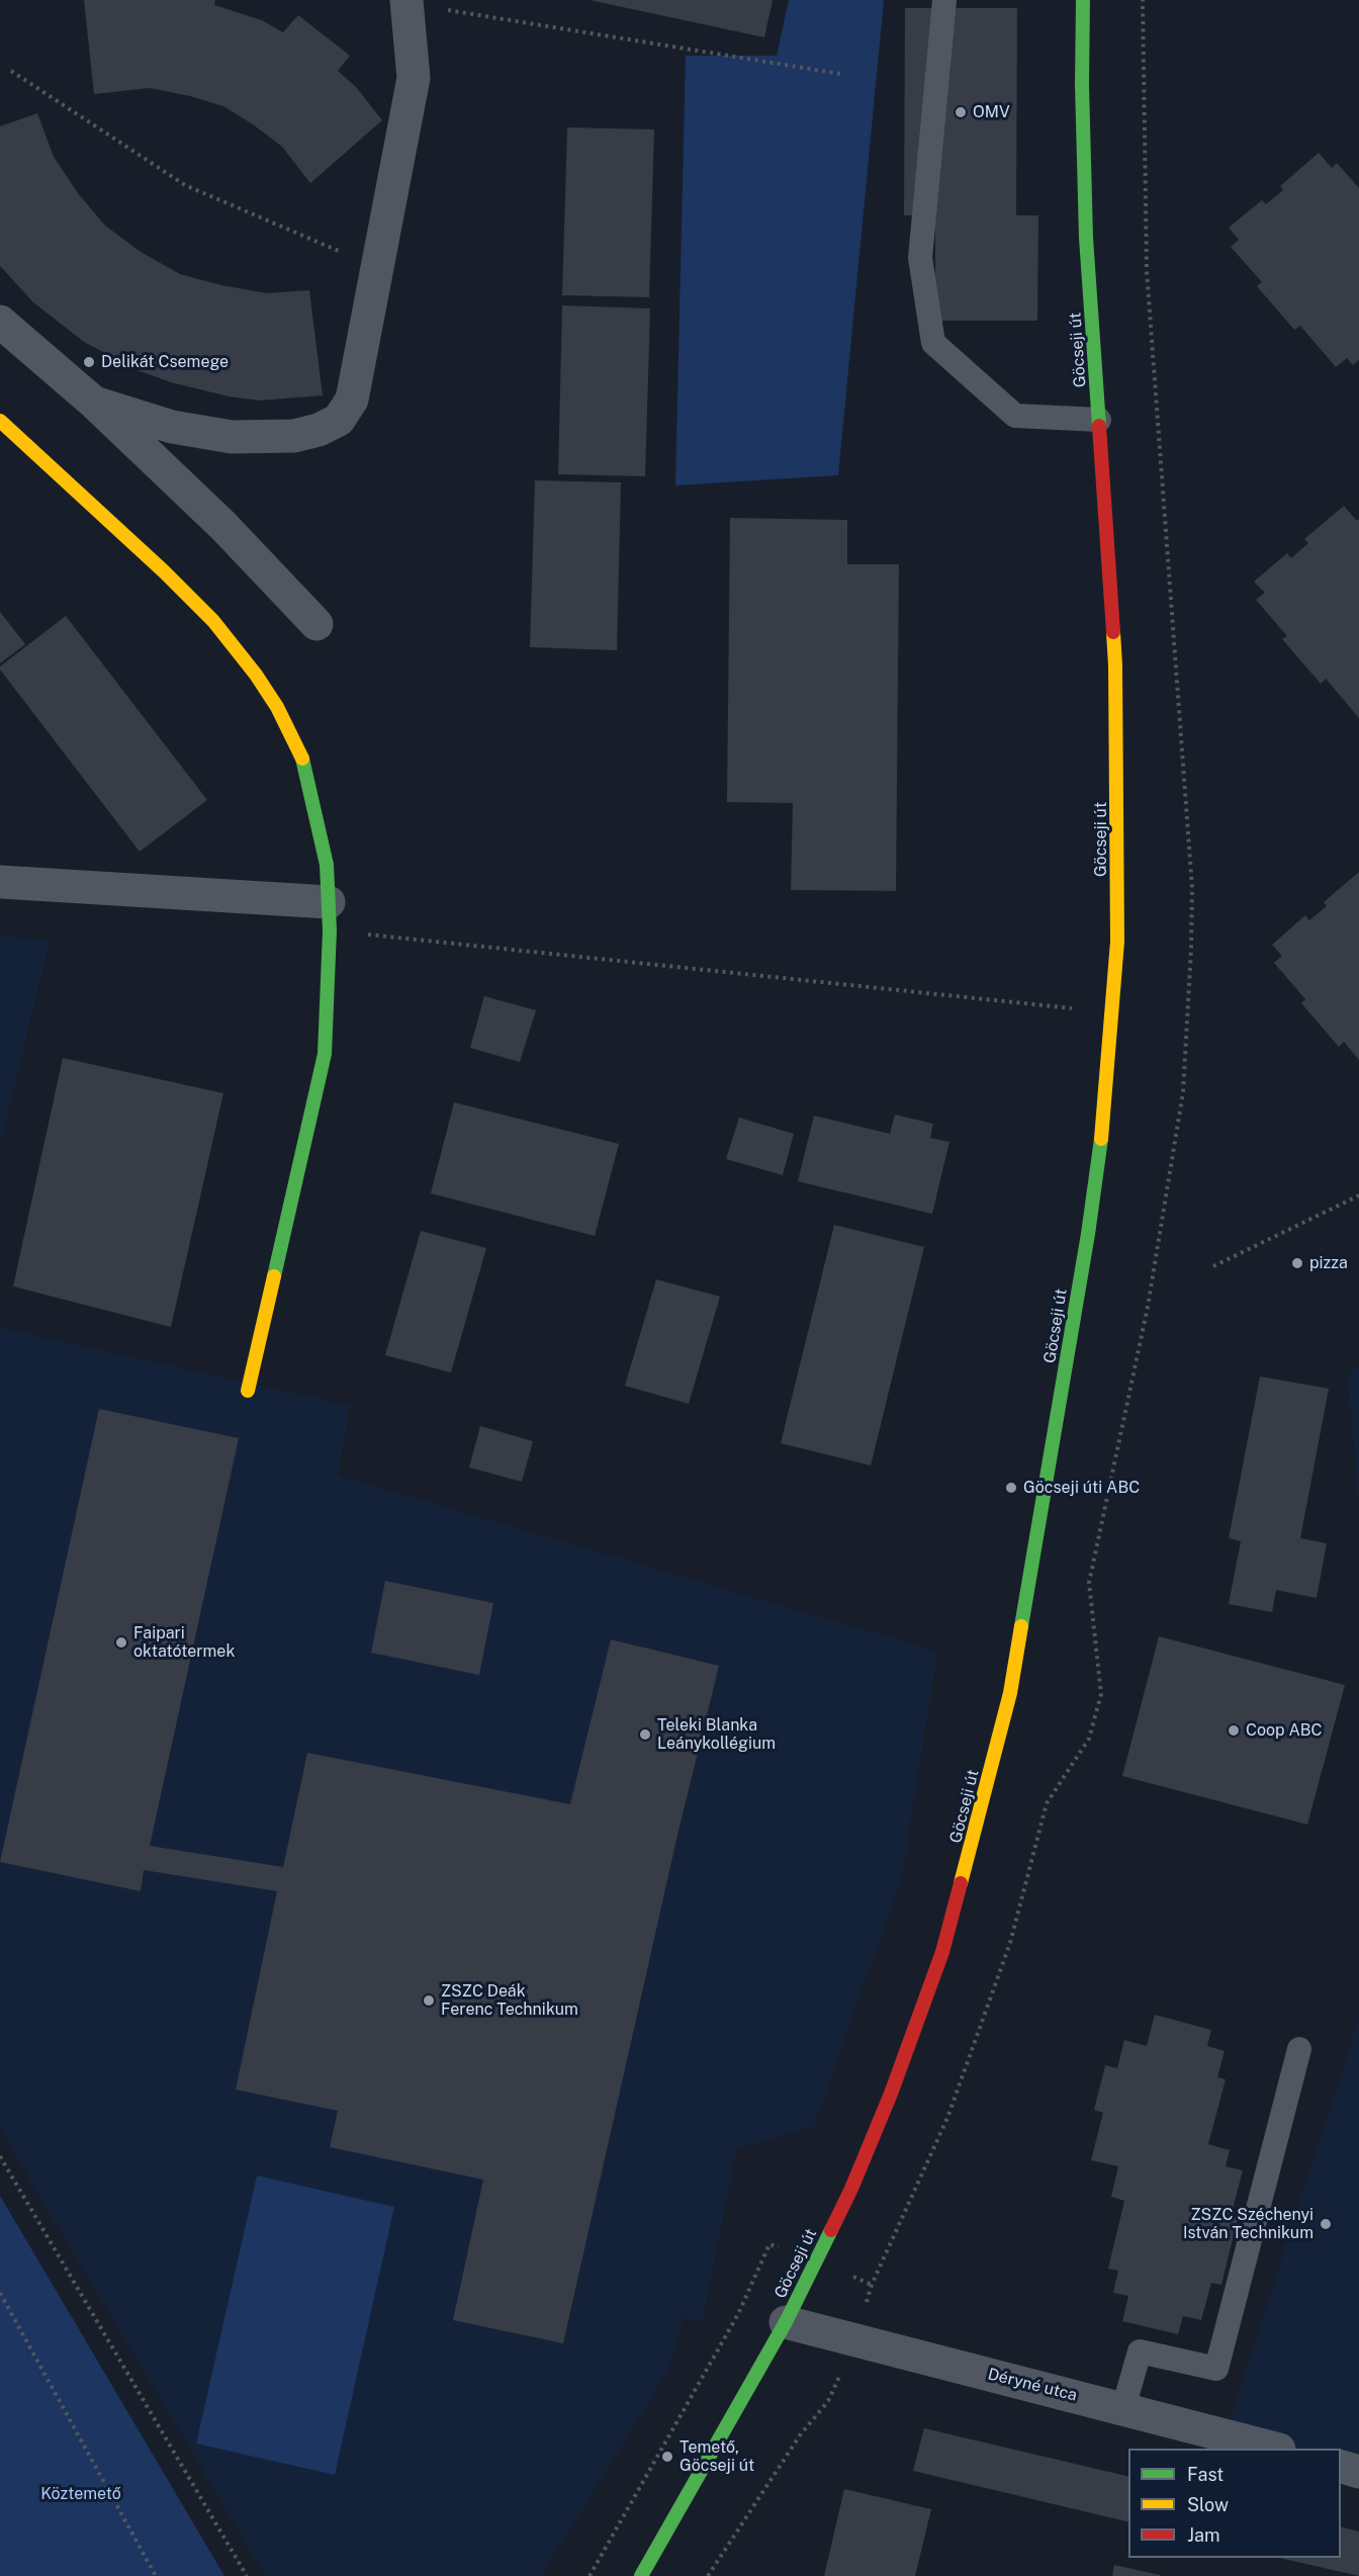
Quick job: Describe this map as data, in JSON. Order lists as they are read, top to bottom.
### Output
{
  "streets": {
    "main road": ["Göcseji út"],
    "street": ["Déryné utca"]
  },
  "crossings": [
    ["Göcseji út", "Déryné utca"]
  ],
  "parks": ["Köztemető"],
  "places": [
    "OMV",
    "Delikát Csemege",
    "pizza",
    "Göcseji úti ABC",
    "Faipari oktatótermek",
    "Coop ABC",
    "Teleki Blanka Leánykollégium",
    "ZSZC Deák Ferenc Technikum",
    "ZSZC Széchenyi István Technikum",
    "Temető, Göcseji út"
  ],
  "legend": ["Fast", "Slow", "Jam"]
}
